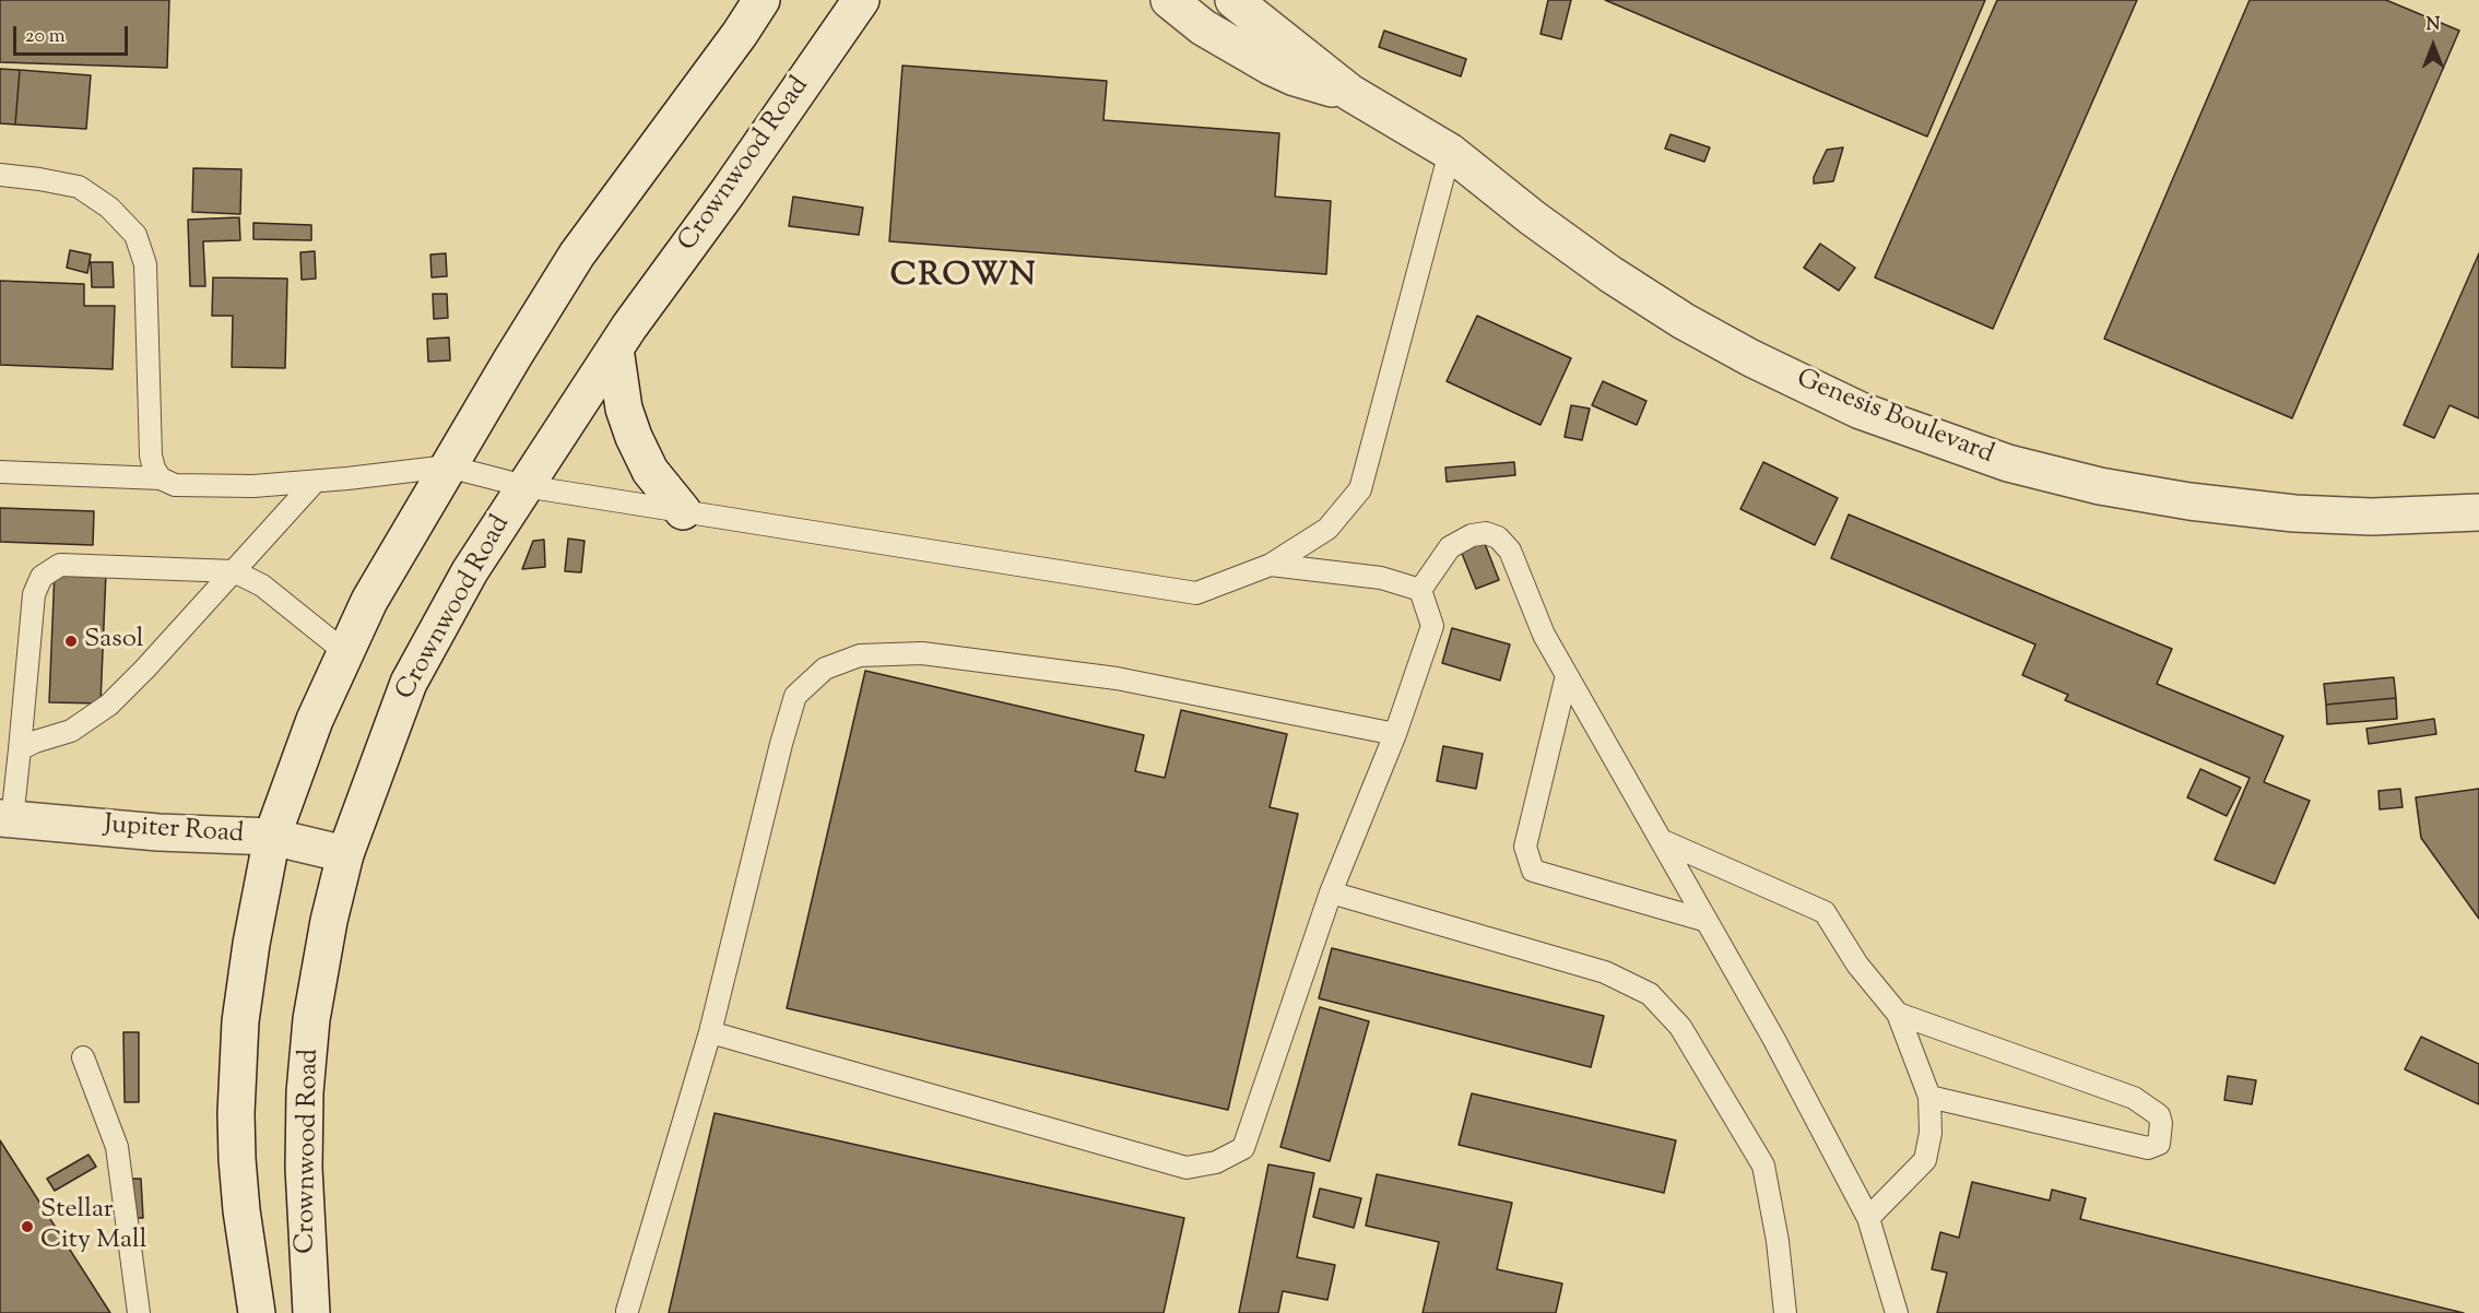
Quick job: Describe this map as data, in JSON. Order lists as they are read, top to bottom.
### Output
{
  "streets": {
    "main road": ["Crownwood Road", "Genesis Boulevard", "Jupiter Road"]
  },
  "crossings": [
    ["Crownwood Road", "Jupiter Road"]
  ],
  "districts": ["CROWN"],
  "places": ["Sasol", "Stellar City Mall"],
  "scale_bar": "20 m",
  "north": "top"
}
